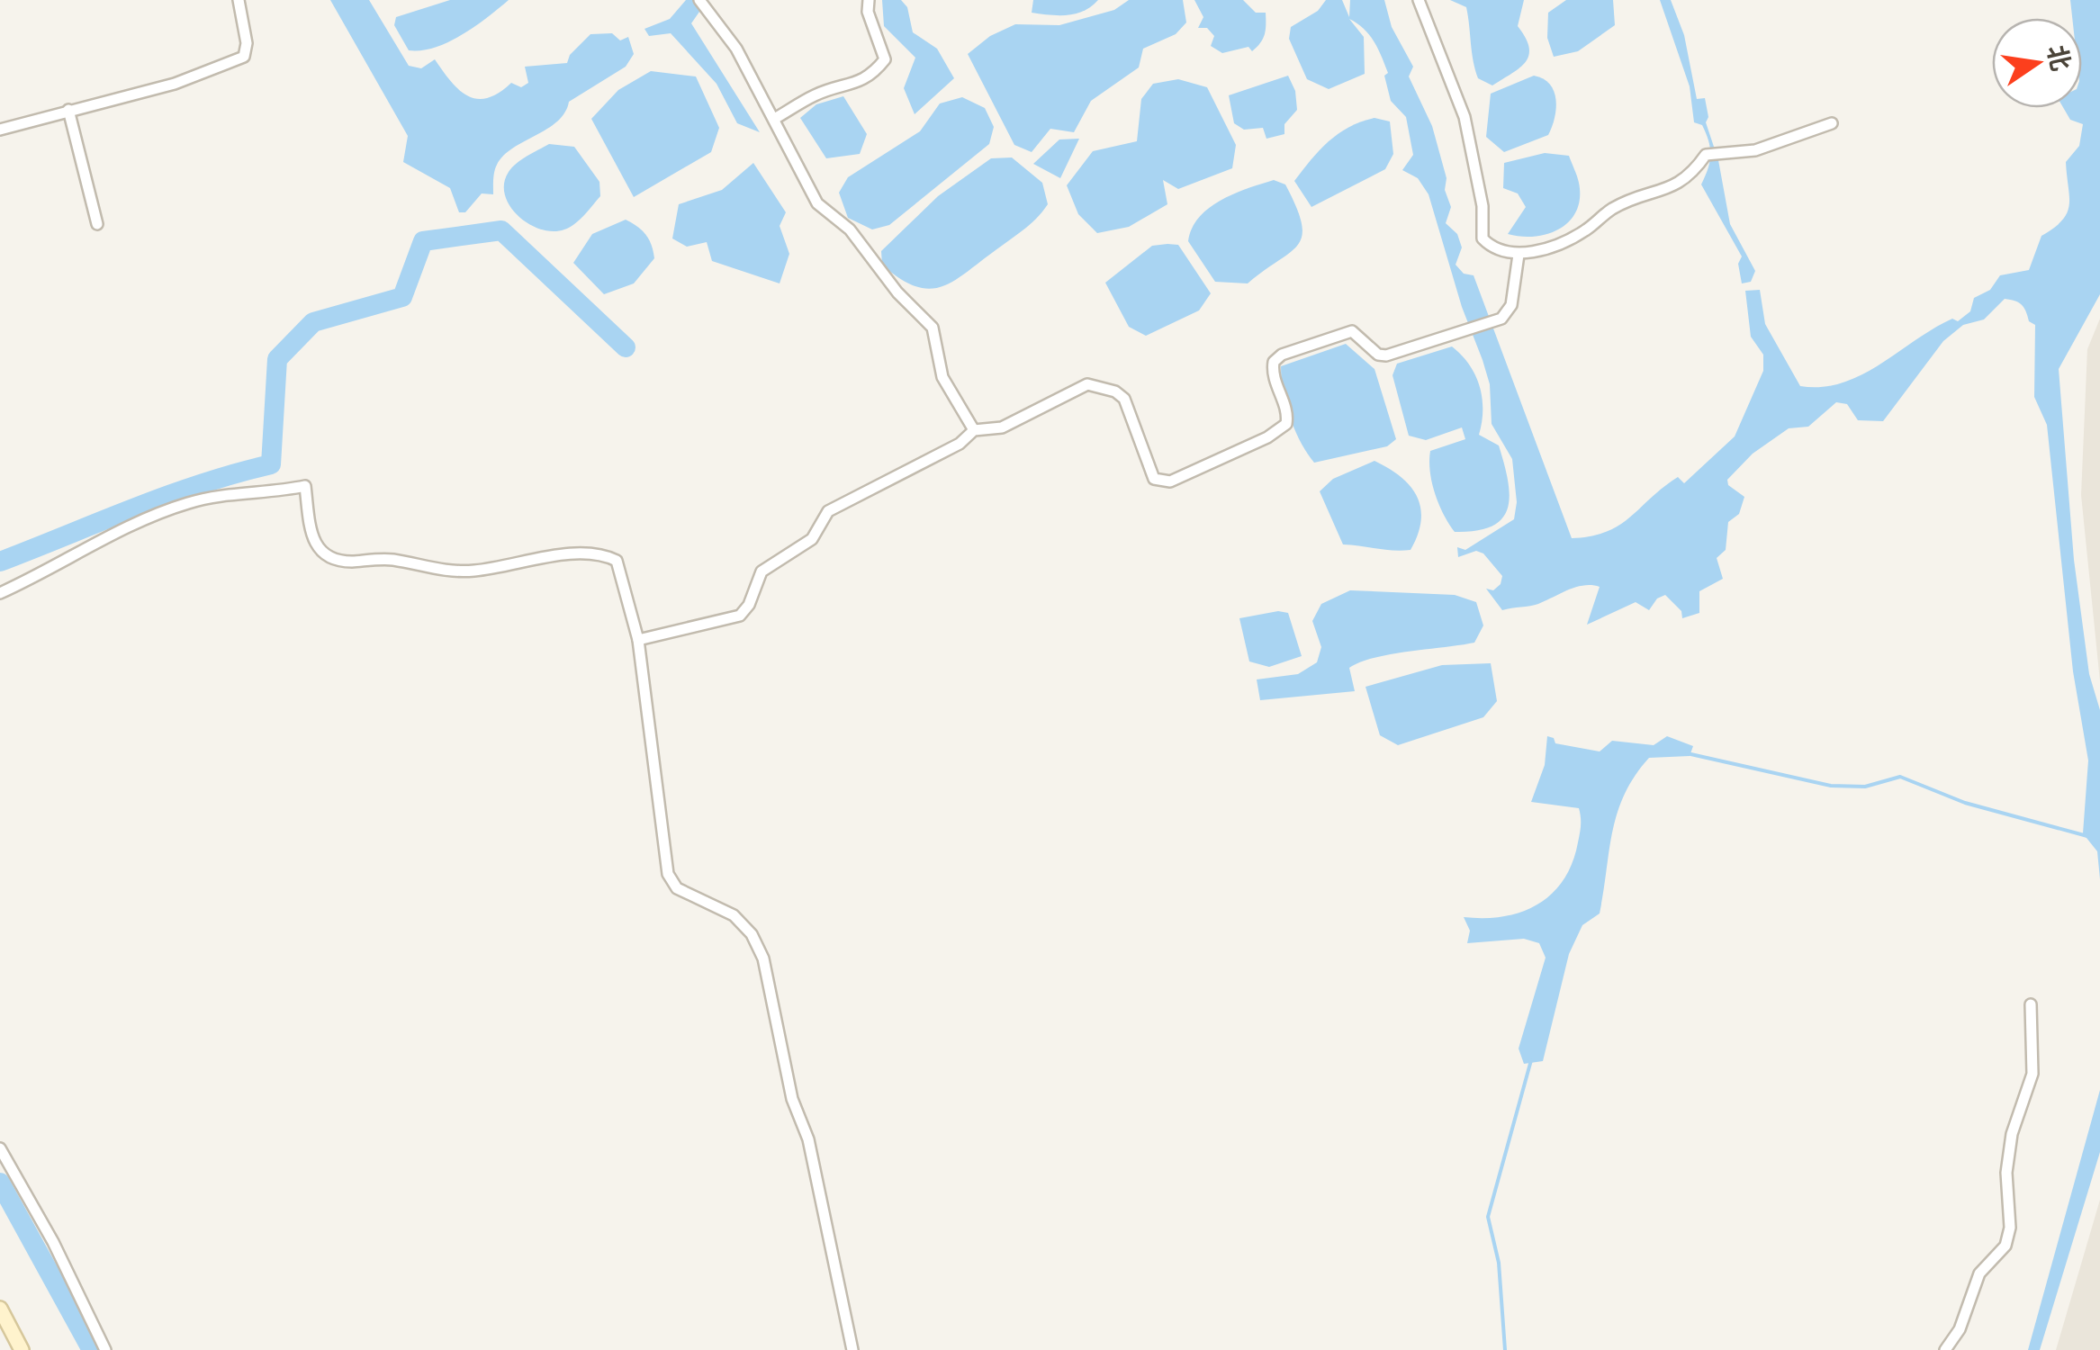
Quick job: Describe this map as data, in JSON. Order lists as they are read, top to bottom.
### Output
{
  "north": "right"
}
